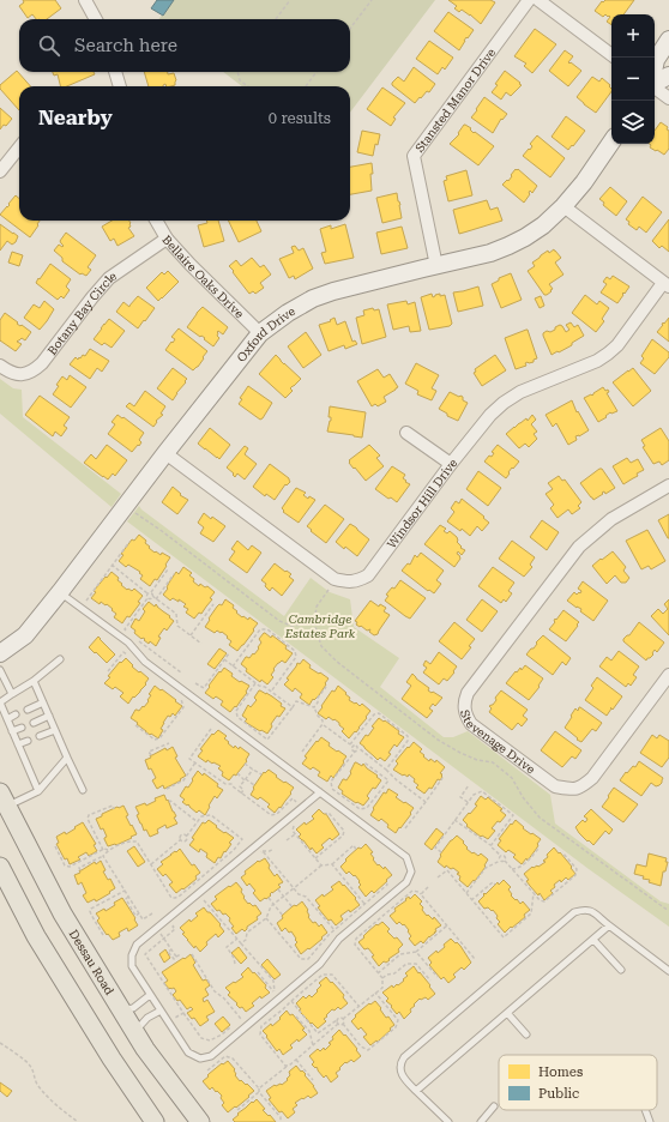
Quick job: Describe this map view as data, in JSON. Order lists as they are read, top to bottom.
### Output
{
  "streets": {
    "main road": ["Dessau Road"],
    "street": [
      "Stansted Manor Drive",
      "Bellaire Oaks Drive",
      "Botany Bay Circle",
      "Oxford Drive",
      "Windsor Hill Drive",
      "Stevenage Drive"
    ]
  },
  "crossings": [
    ["Stansted Manor Drive", "Oxford Drive"],
    ["Bellaire Oaks Drive", "Botany Bay Circle"],
    ["Bellaire Oaks Drive", "Oxford Drive"],
    ["Oxford Drive", "Windsor Hill Drive"]
  ],
  "parks": ["Cambridge Estates Park"],
  "legend": ["Homes", "Public"],
  "page": {
    "map_buttons": ["+", "−"],
    "search": "Search here",
    "heading": ["Nearby", "0 results"]
  }
}
